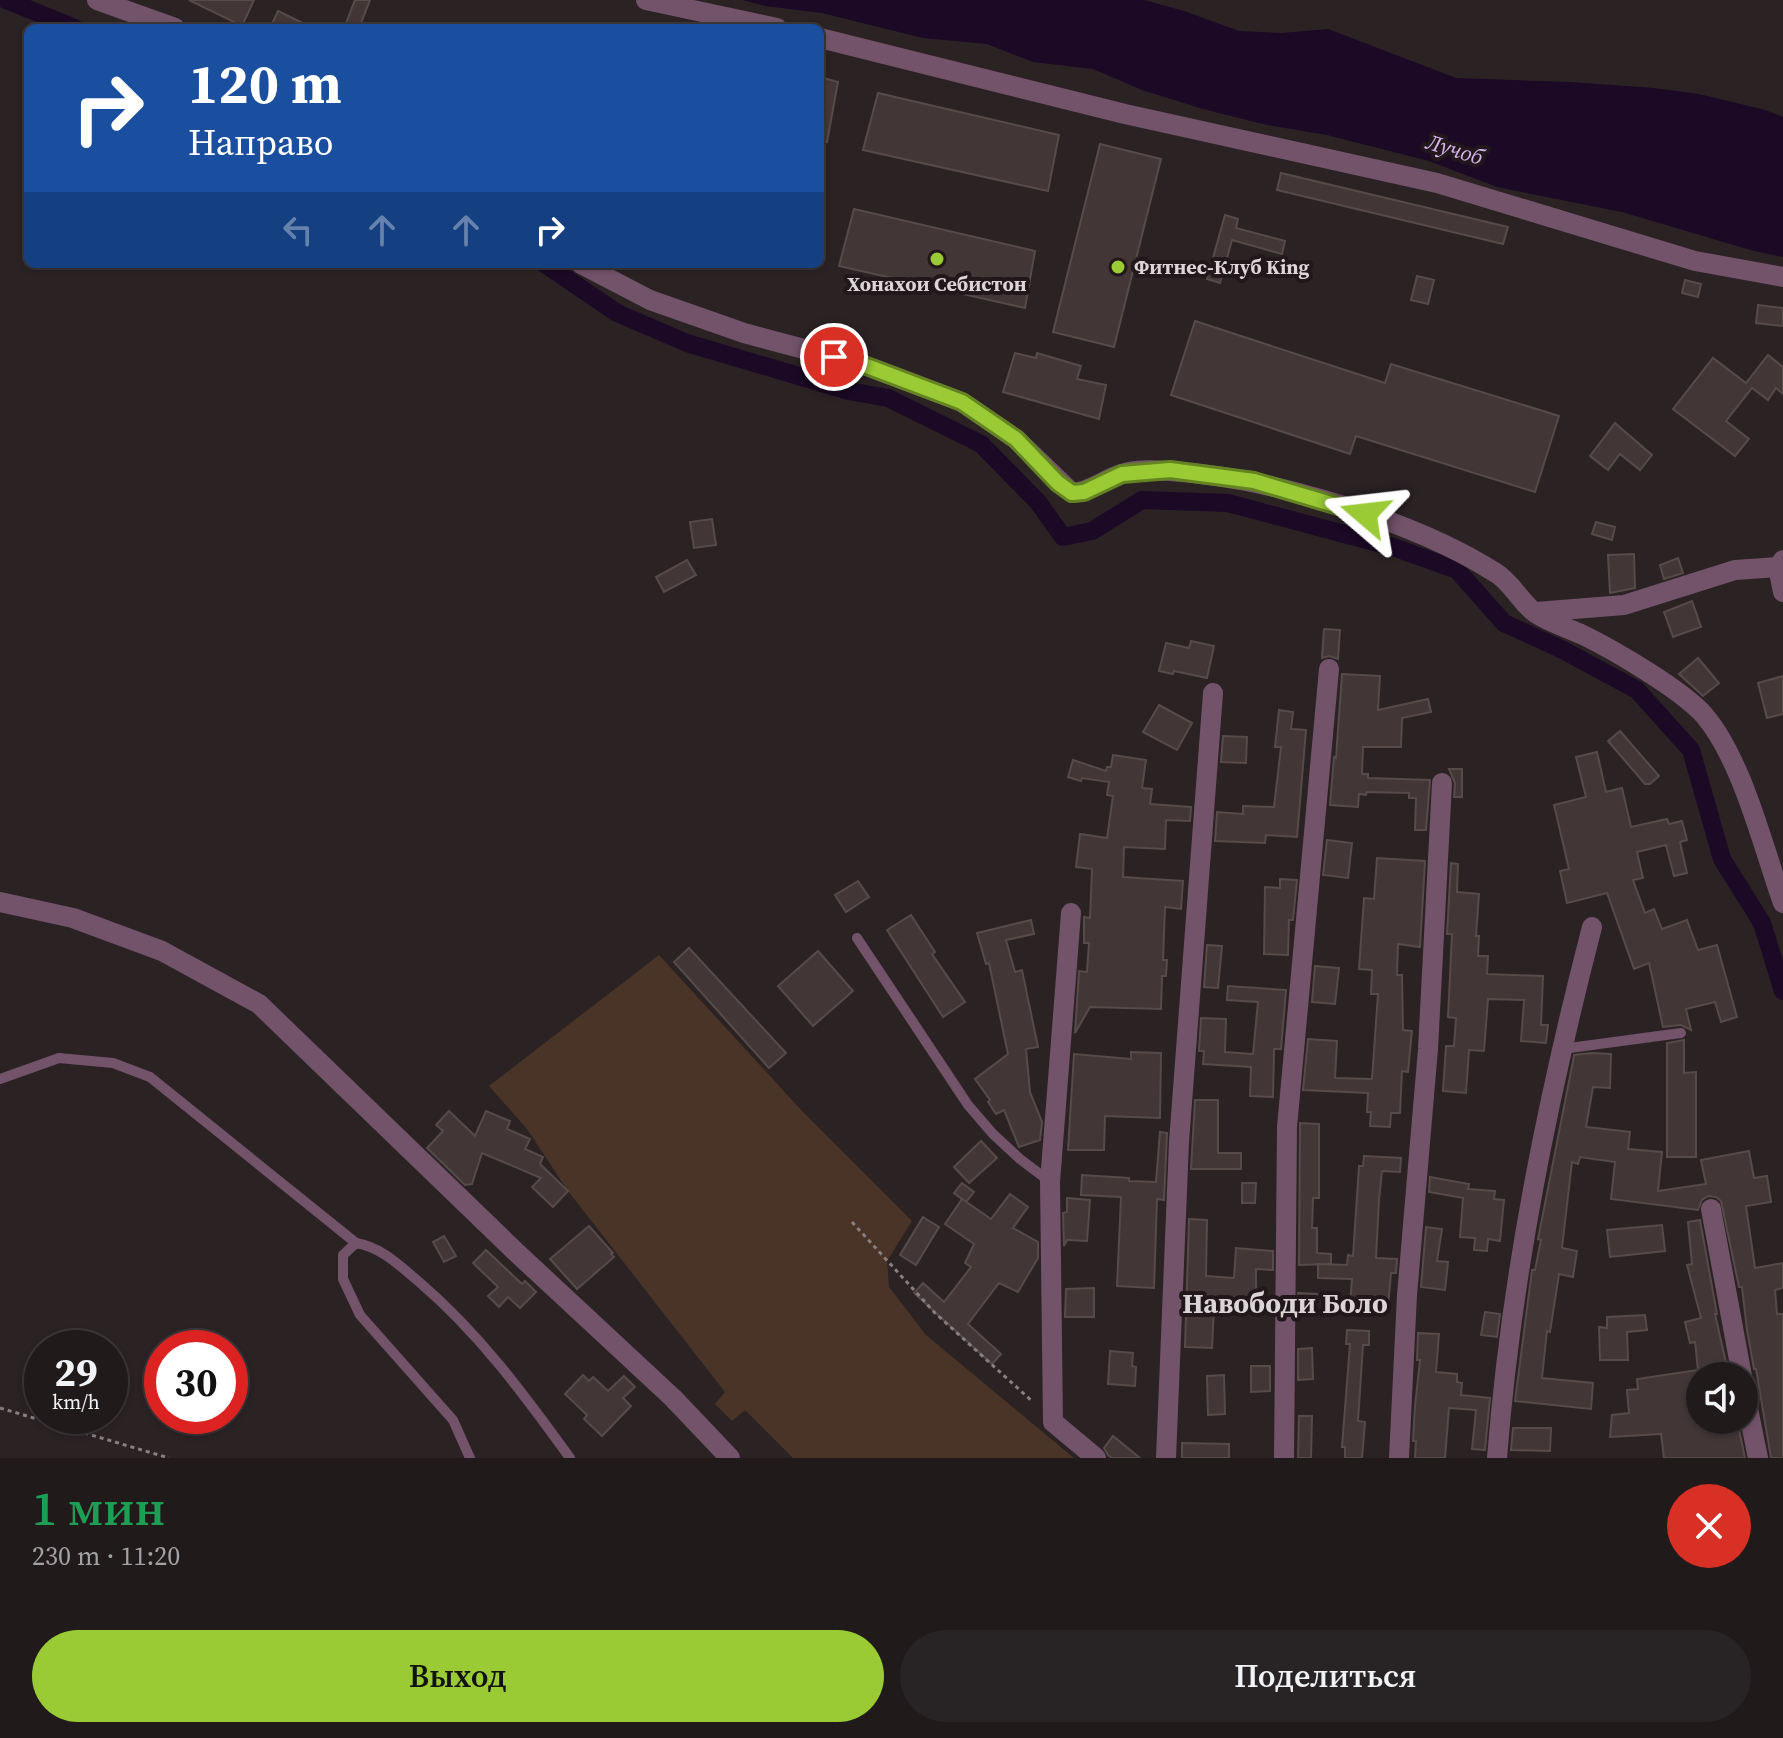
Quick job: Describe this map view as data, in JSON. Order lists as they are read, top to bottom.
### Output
{
  "districts": ["Навободи Боло"],
  "water": ["Лучоб"],
  "places": ["Хонахои Себистон", "Фитнес-Клуб King"],
  "page": {
    "turn": ["120 m", "Направо"],
    "speed": "29 km/h",
    "limit": "30",
    "heading": ["1 мин", "230 m · 11:20"],
    "buttons": ["Выход", "Поделиться"]
  }
}
